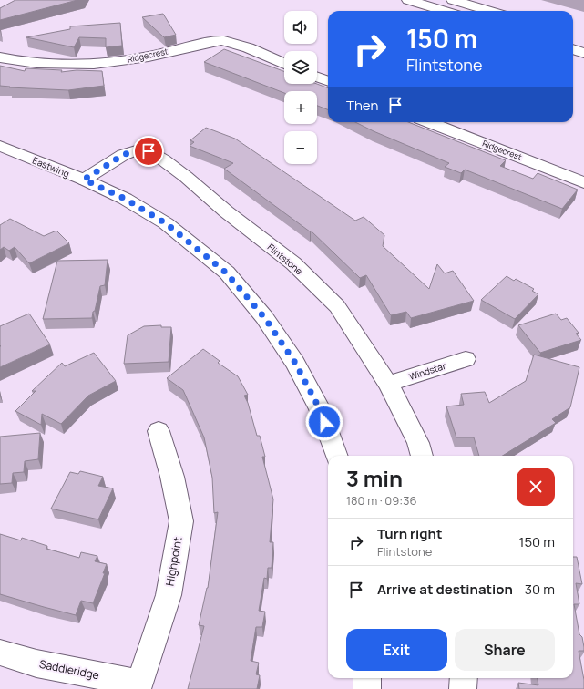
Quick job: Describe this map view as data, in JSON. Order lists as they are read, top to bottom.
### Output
{
  "streets": {
    "street": [
      "Ridgecrest",
      "Eastwing",
      "Flintstone",
      "Windstar",
      "Highpoint",
      "Saddleridge"
    ]
  },
  "crossings": [
    ["Eastwing", "Flintstone"],
    ["Flintstone", "Windstar"],
    ["Highpoint", "Saddleridge"]
  ],
  "page": {
    "map_buttons": ["+", "−"],
    "turn": ["150 m", "Flintstone"],
    "then": "Then",
    "heading": ["3 min", "180 m · 09:36"],
    "list": [
      {
        "name": "Turn right",
        "note": "Flintstone",
        "value": "150 m"
      },
      {
        "name": "Arrive at destination",
        "value": "30 m"
      }
    ],
    "buttons": ["Exit", "Share"]
  }
}
